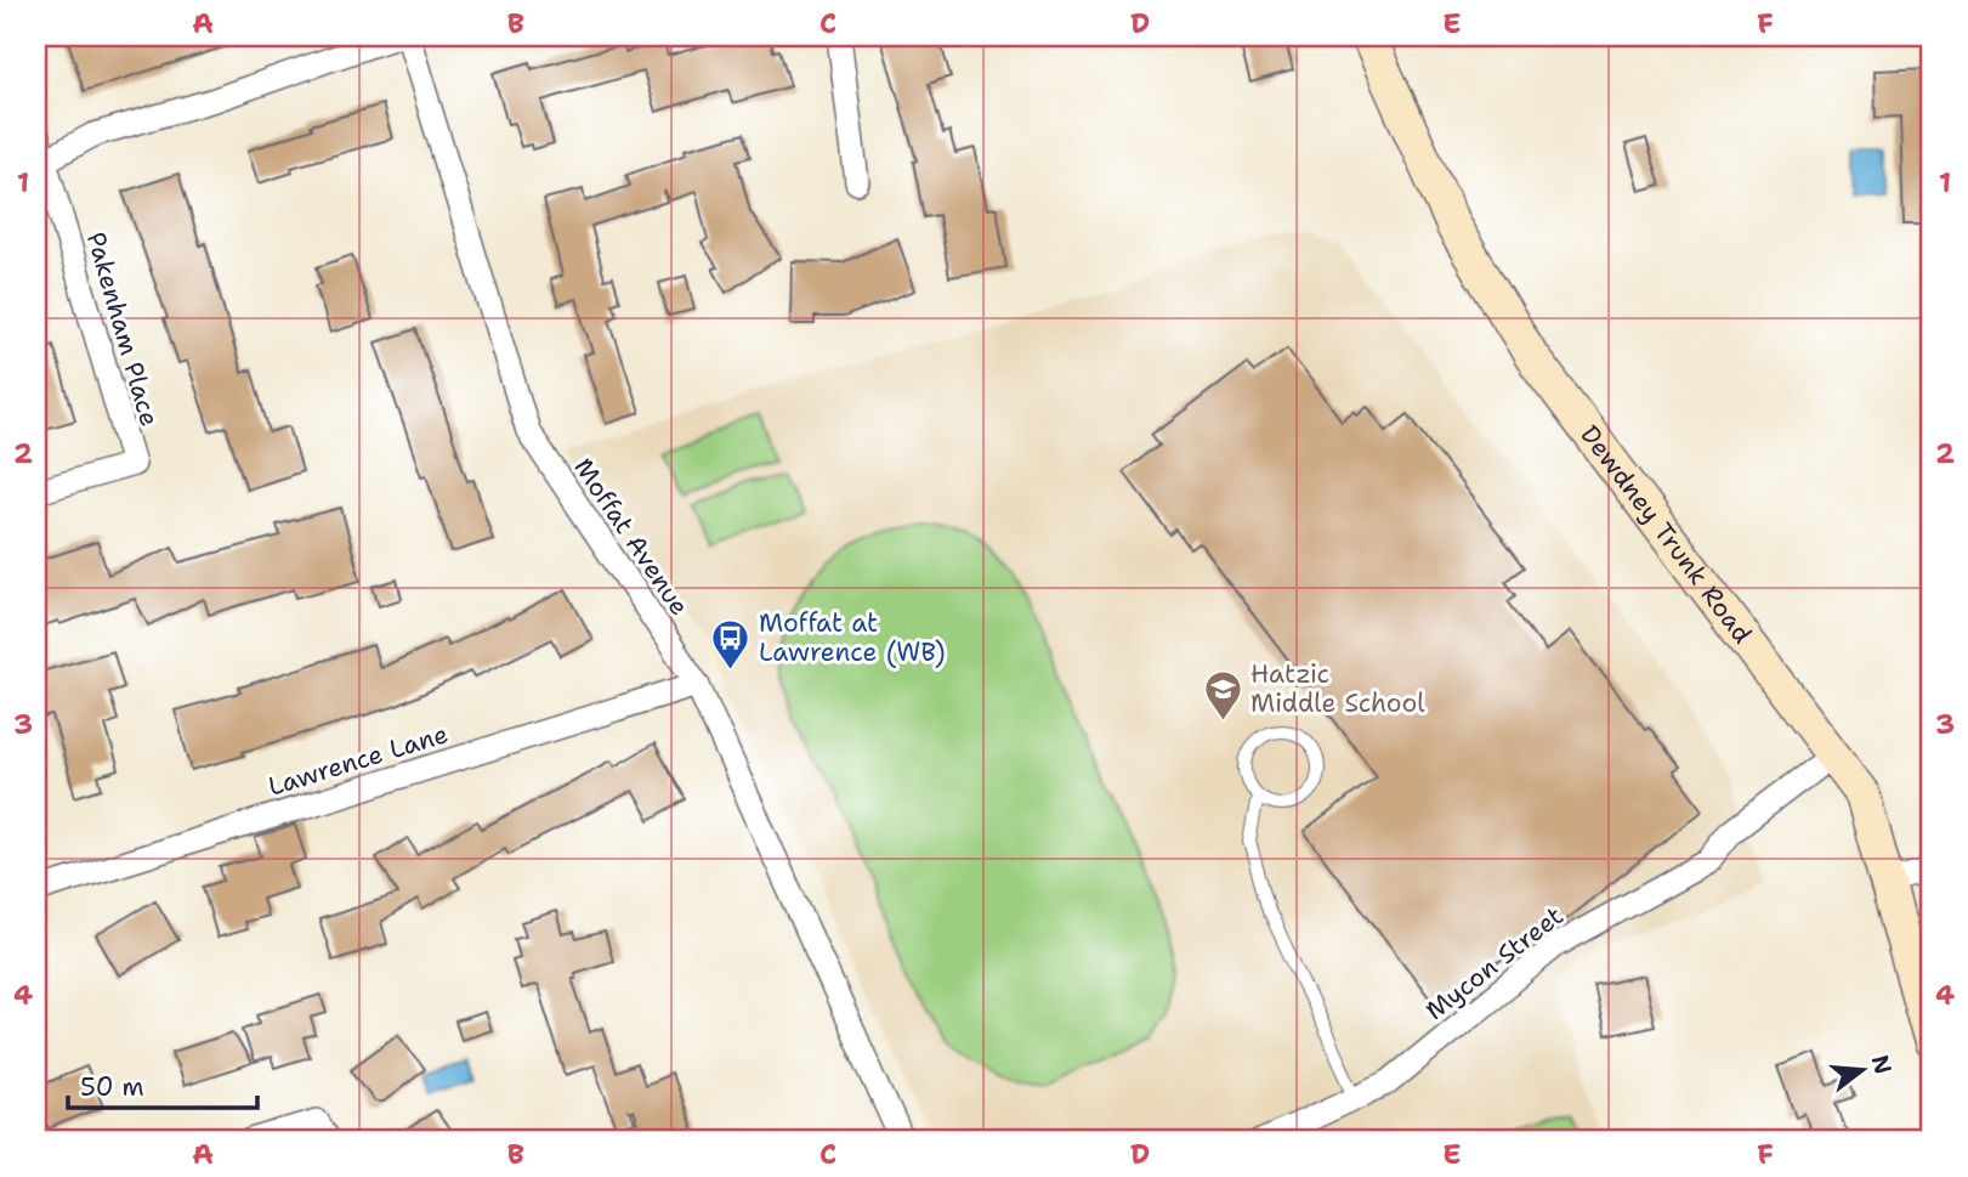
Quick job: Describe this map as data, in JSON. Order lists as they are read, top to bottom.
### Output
{
  "streets": {
    "main road": ["Dewdney Trunk Road"],
    "street": [
      "Pakenham Place",
      "Moffat Avenue",
      "Lawrence Lane",
      "Mycon Street"
    ]
  },
  "crossings": [
    ["Dewdney Trunk Road", "Mycon Street"],
    ["Moffat Avenue", "Lawrence Lane"]
  ],
  "places": {
    "bus stop": ["Moffat at Lawrence (WB)"],
    "school or university": ["Hatzic Middle School"]
  },
  "scale_bar": "50 m",
  "north": "right",
  "grid": {
    "columns": [
      "A",
      "B",
      "C",
      "D",
      "E",
      "F"
    ],
    "rows": [
      "1",
      "2",
      "3",
      "4"
    ]
  }
}
